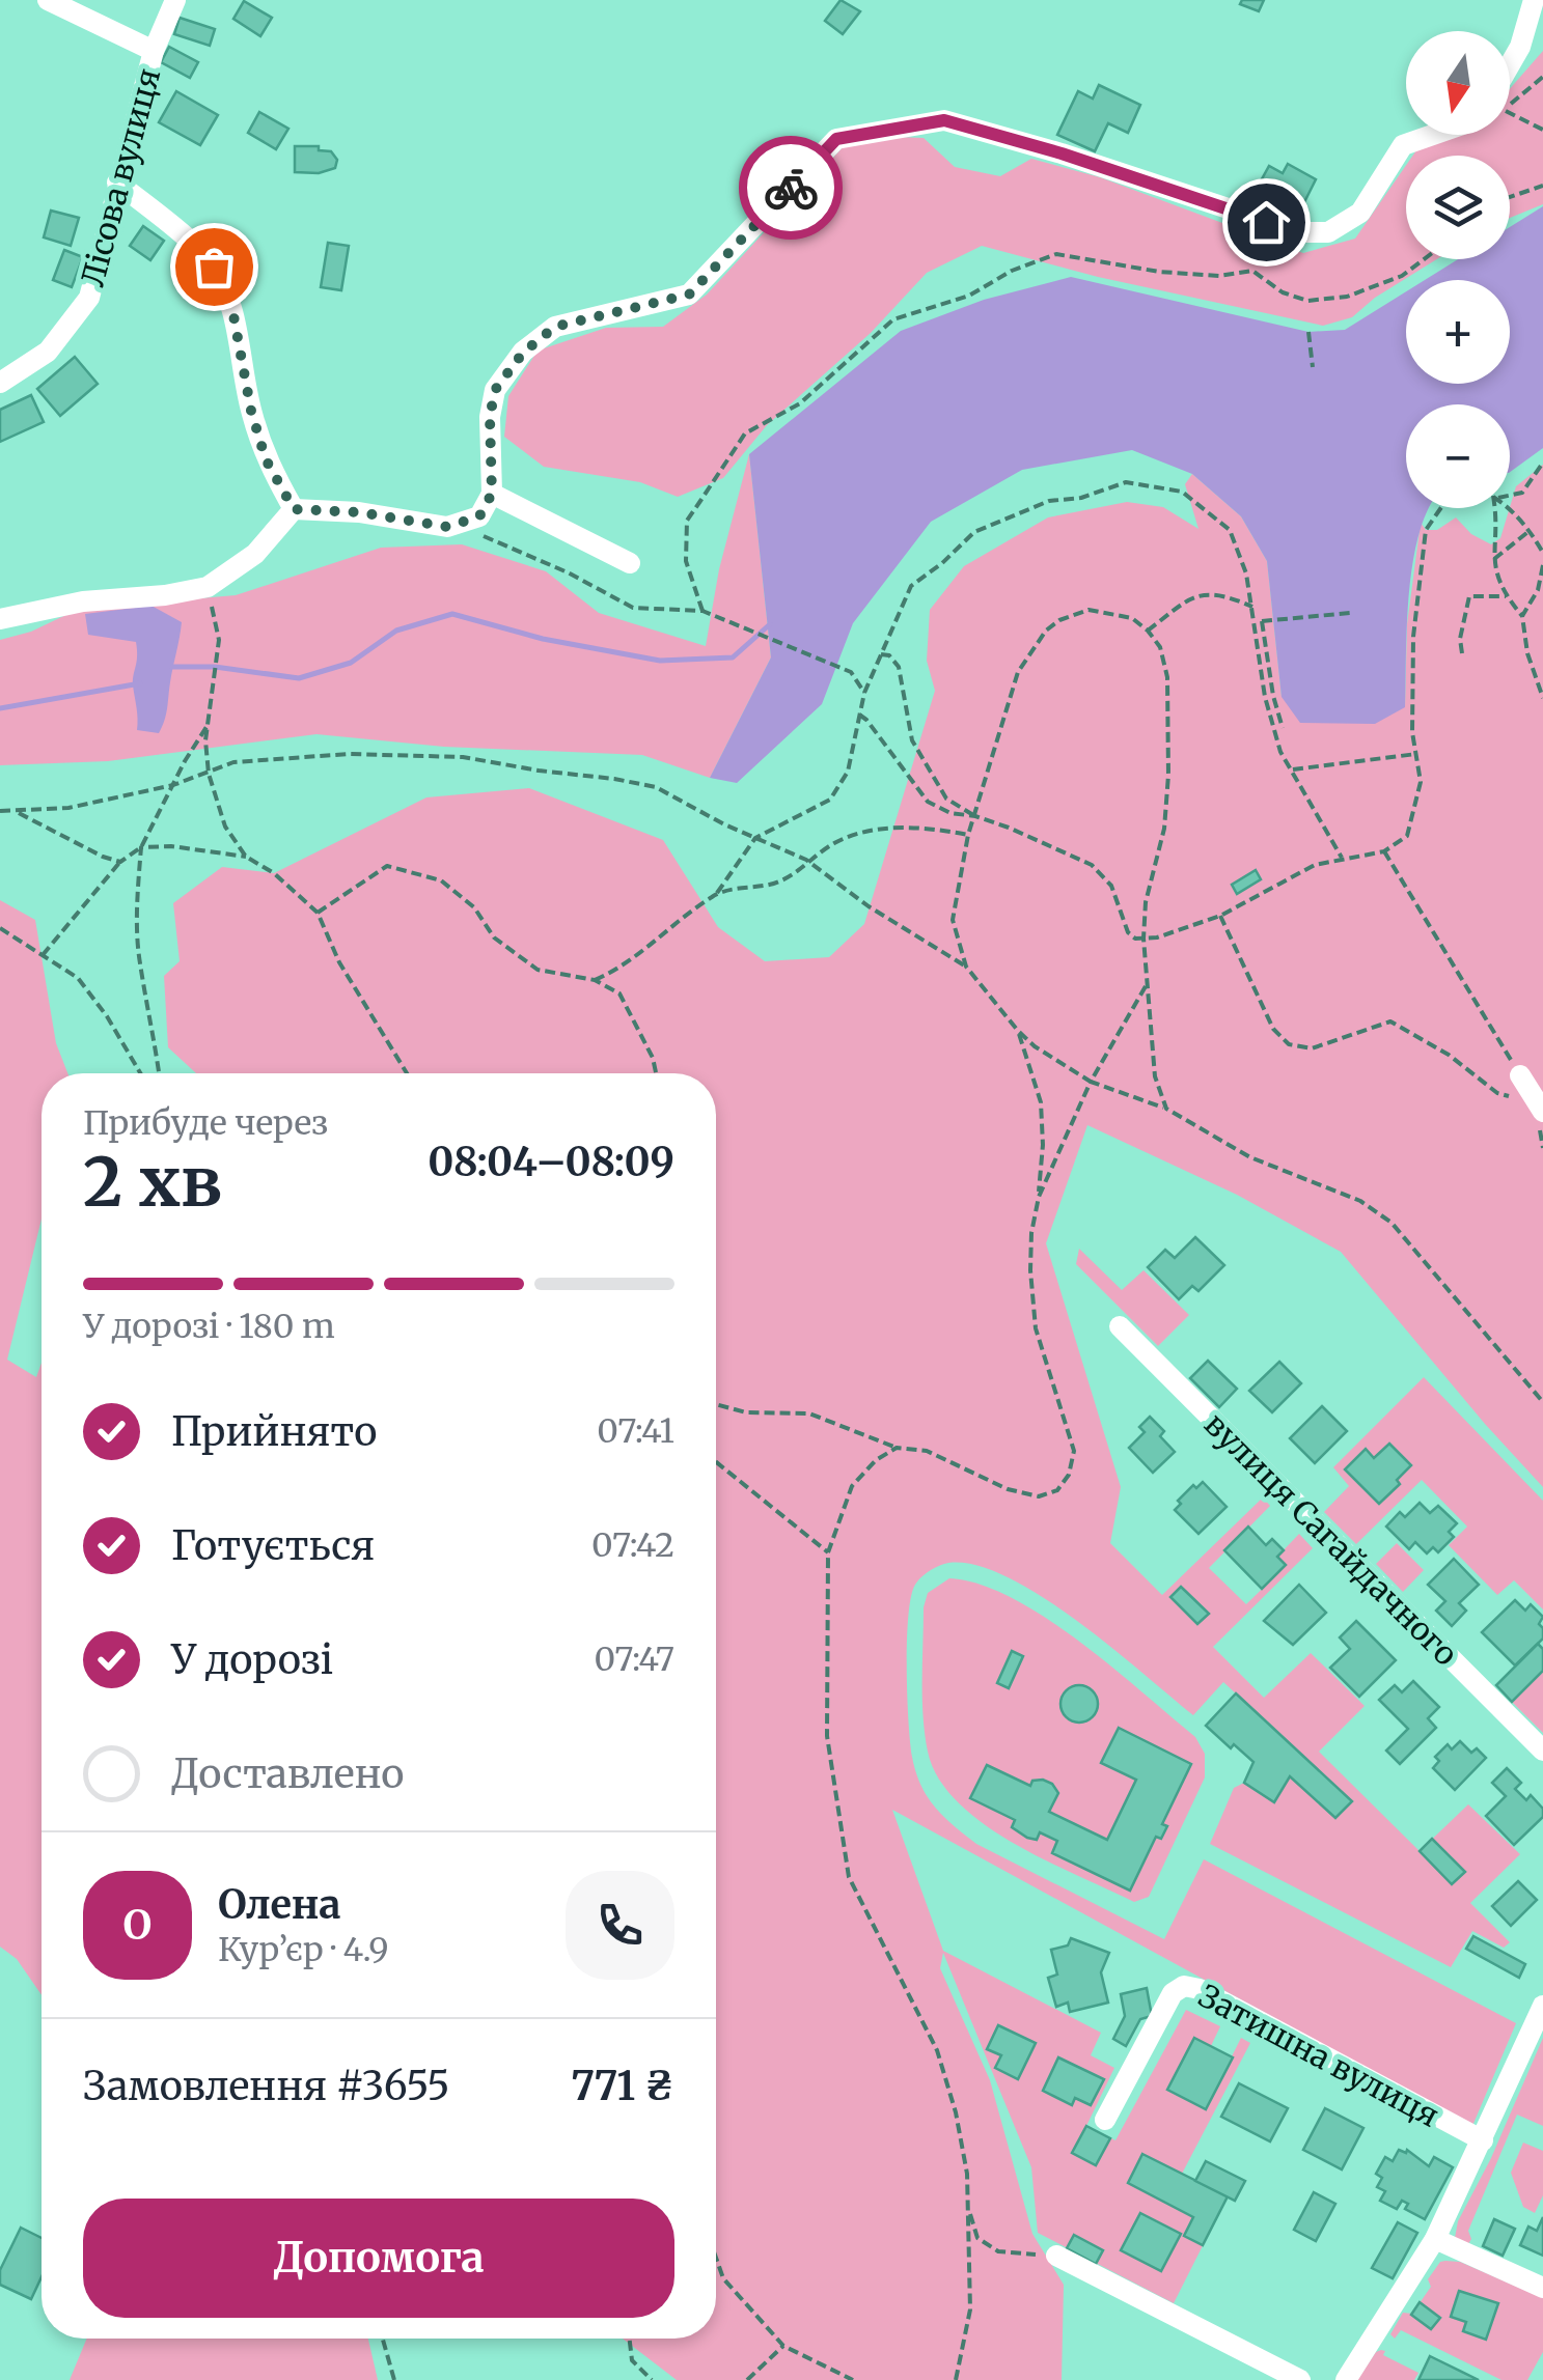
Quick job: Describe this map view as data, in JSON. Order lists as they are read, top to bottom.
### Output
{
  "streets": {
    "street": ["Лісова вулиця", "вулиця Сагайдачного", "Затишна вулиця"]
  },
  "north": "bottom",
  "page": {
    "map_buttons": ["+", "−"],
    "heading": ["2 хв", "Прибуде через", "08:04–08:09"],
    "panel": [
      "Олена",
      "Кур’єр · 4.9",
      "Замовлення #3655",
      "771 ₴"
    ],
    "bar": "У дорозі · 180 m",
    "list": [
      ["Прийнято", "07:41"],
      ["Готується", "07:42"],
      ["У дорозі", "07:47"],
      "Доставлено"
    ],
    "round": "О",
    "buttons": "Допомога"
  }
}
